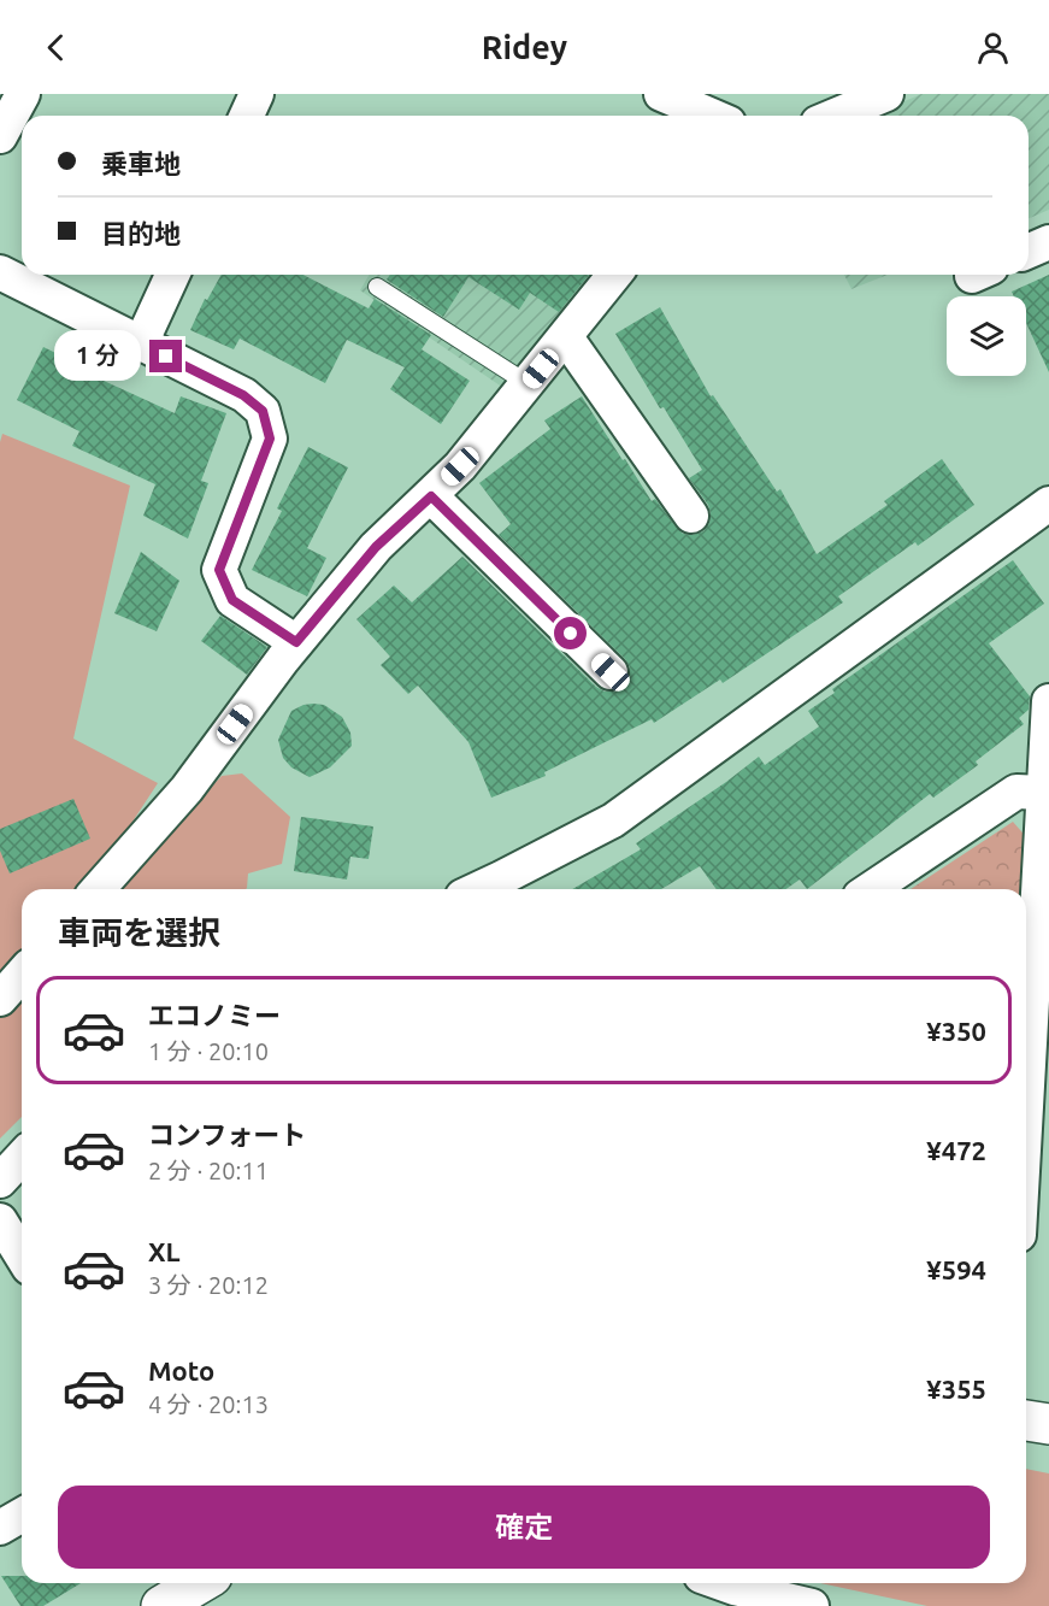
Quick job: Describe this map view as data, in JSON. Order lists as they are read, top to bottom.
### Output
{
  "page": {
    "header": "Ridey",
    "banner": ["乗車地", "目的地"],
    "bubble": "1 分",
    "heading": "車両を選択",
    "list": [
      {
        "name": "エコノミー",
        "note": "1 分 · 20:10",
        "value": "¥350"
      },
      {
        "name": "コンフォート",
        "note": "2 分 · 20:11",
        "value": "¥472"
      },
      {
        "name": "XL",
        "note": "3 分 · 20:12",
        "value": "¥594"
      },
      {
        "name": "Moto",
        "note": "4 分 · 20:13",
        "value": "¥355"
      }
    ],
    "buttons": "確定"
  }
}
